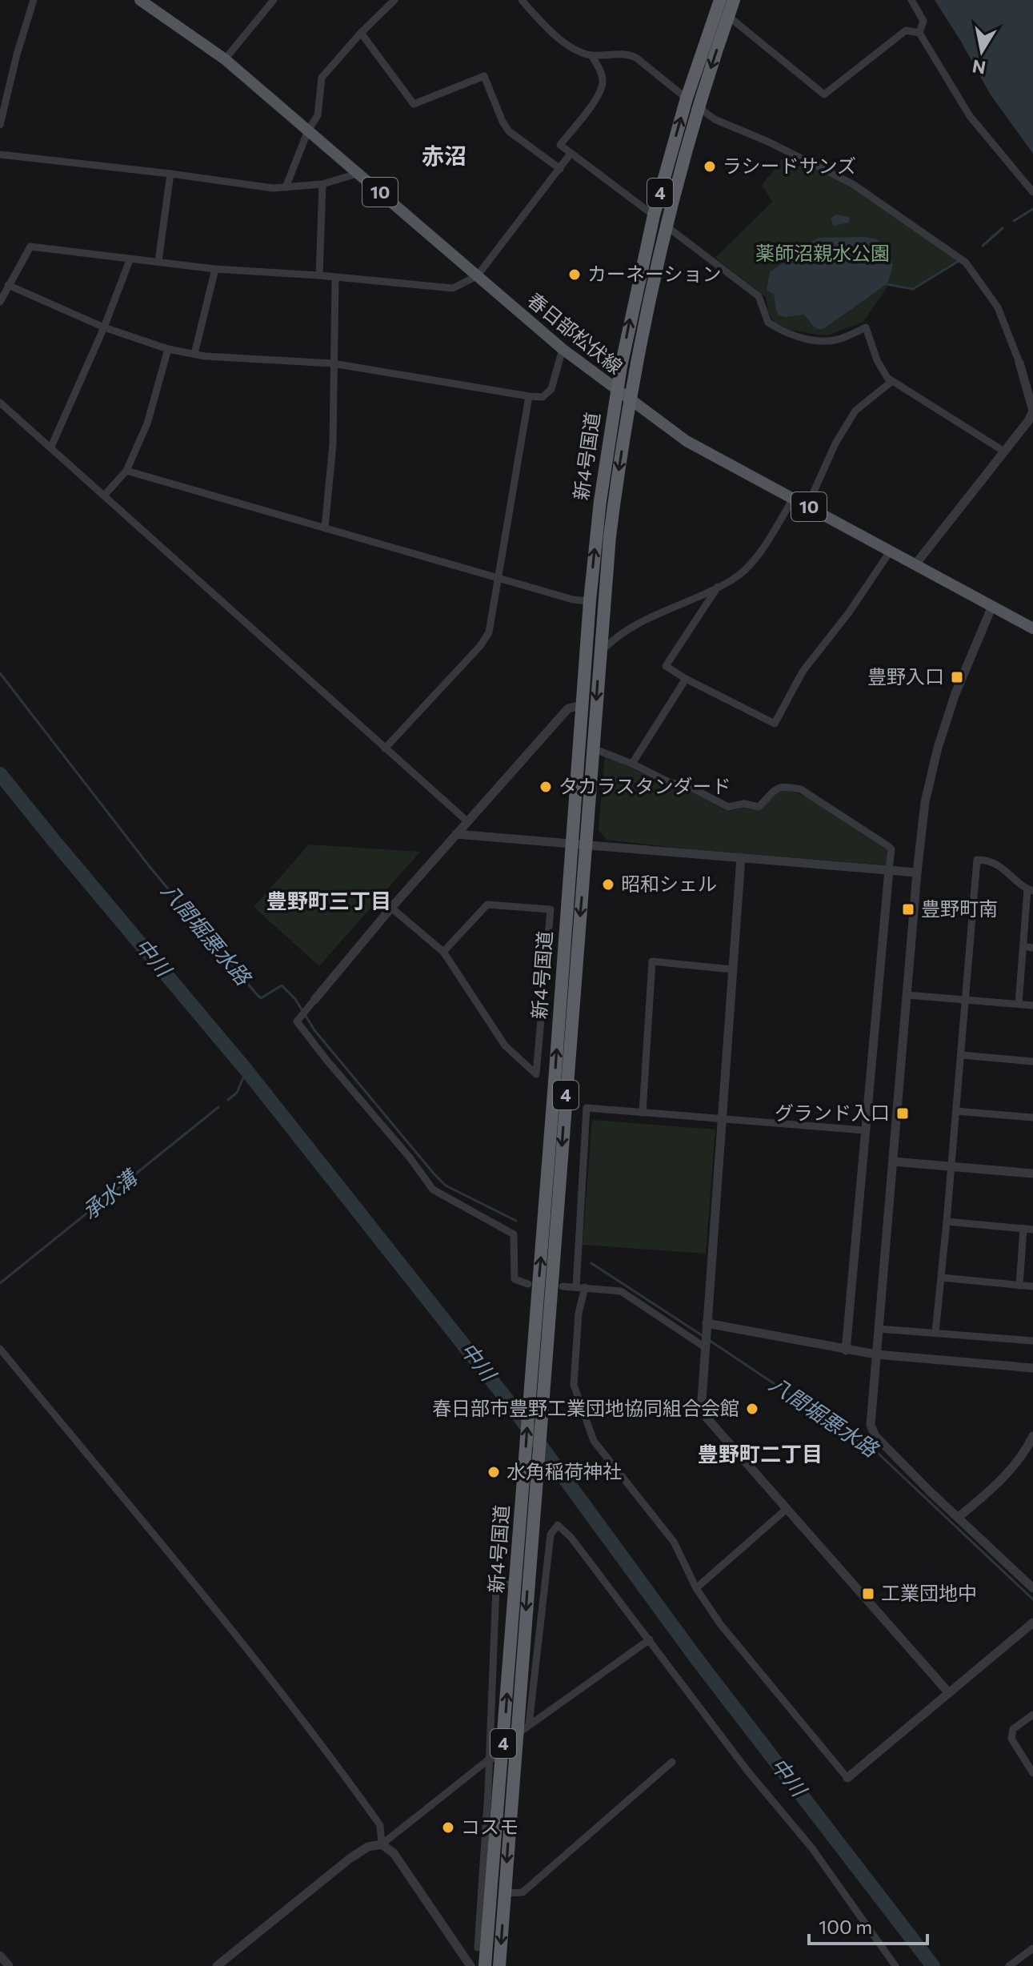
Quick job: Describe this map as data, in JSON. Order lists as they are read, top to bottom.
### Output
{
  "streets": {
    "highway": ["4", "新4号国道"],
    "main road": ["10", "春日部松伏線"]
  },
  "crossings": [
    ["春日部松伏線", "新4号国道"]
  ],
  "districts": ["赤沼", "豊野町三丁目", "豊野町二丁目"],
  "water": ["八間堀悪水路", "中川", "承水溝"],
  "parks": ["薬師沼親水公園"],
  "places": {
    "other": [
      "ラシードサンズ",
      "カーネーション",
      "タカラスタンダード",
      "昭和シェル",
      "春日部市豊野工業団地協同組合会館",
      "水角稲荷神社",
      "コスモ"
    ],
    "transit": [
      "豊野入口",
      "豊野町南",
      "グランド入口",
      "工業団地中"
    ]
  },
  "scale_bar": "100 m",
  "north": "bottom"
}
